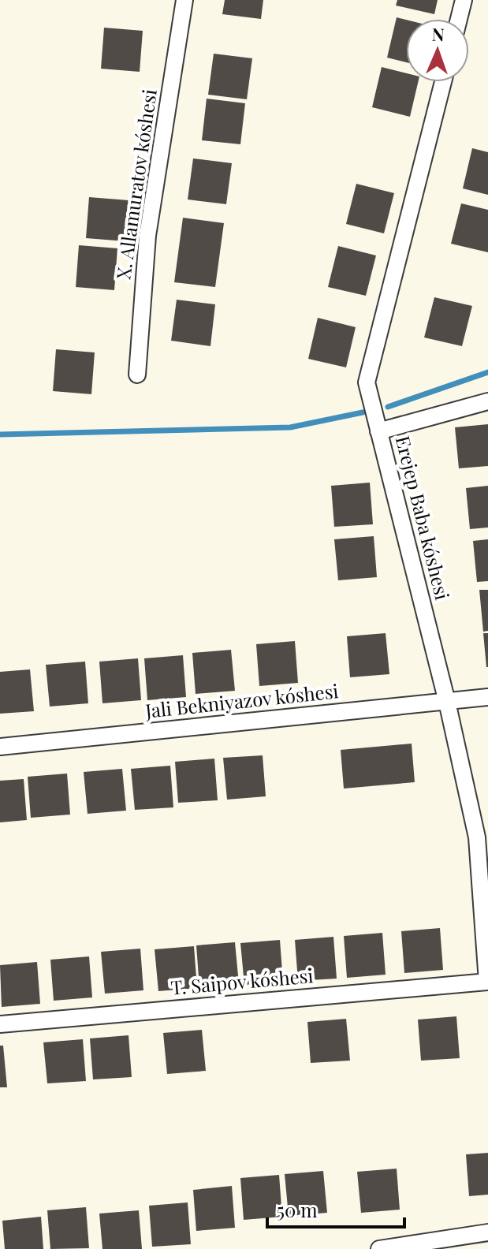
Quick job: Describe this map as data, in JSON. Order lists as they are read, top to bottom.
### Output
{
  "streets": {
    "street": [
      "X. Allamuratov kóshesi",
      "Erejep Baba kóshesi",
      "Jali Bekniyazov kóshesi",
      "T. Saipov kóshesi"
    ]
  },
  "crossings": [
    ["Erejep Baba kóshesi", "Jali Bekniyazov kóshesi"],
    ["Erejep Baba kóshesi", "T. Saipov kóshesi"]
  ],
  "scale_bar": "50 m",
  "north": "top"
}
